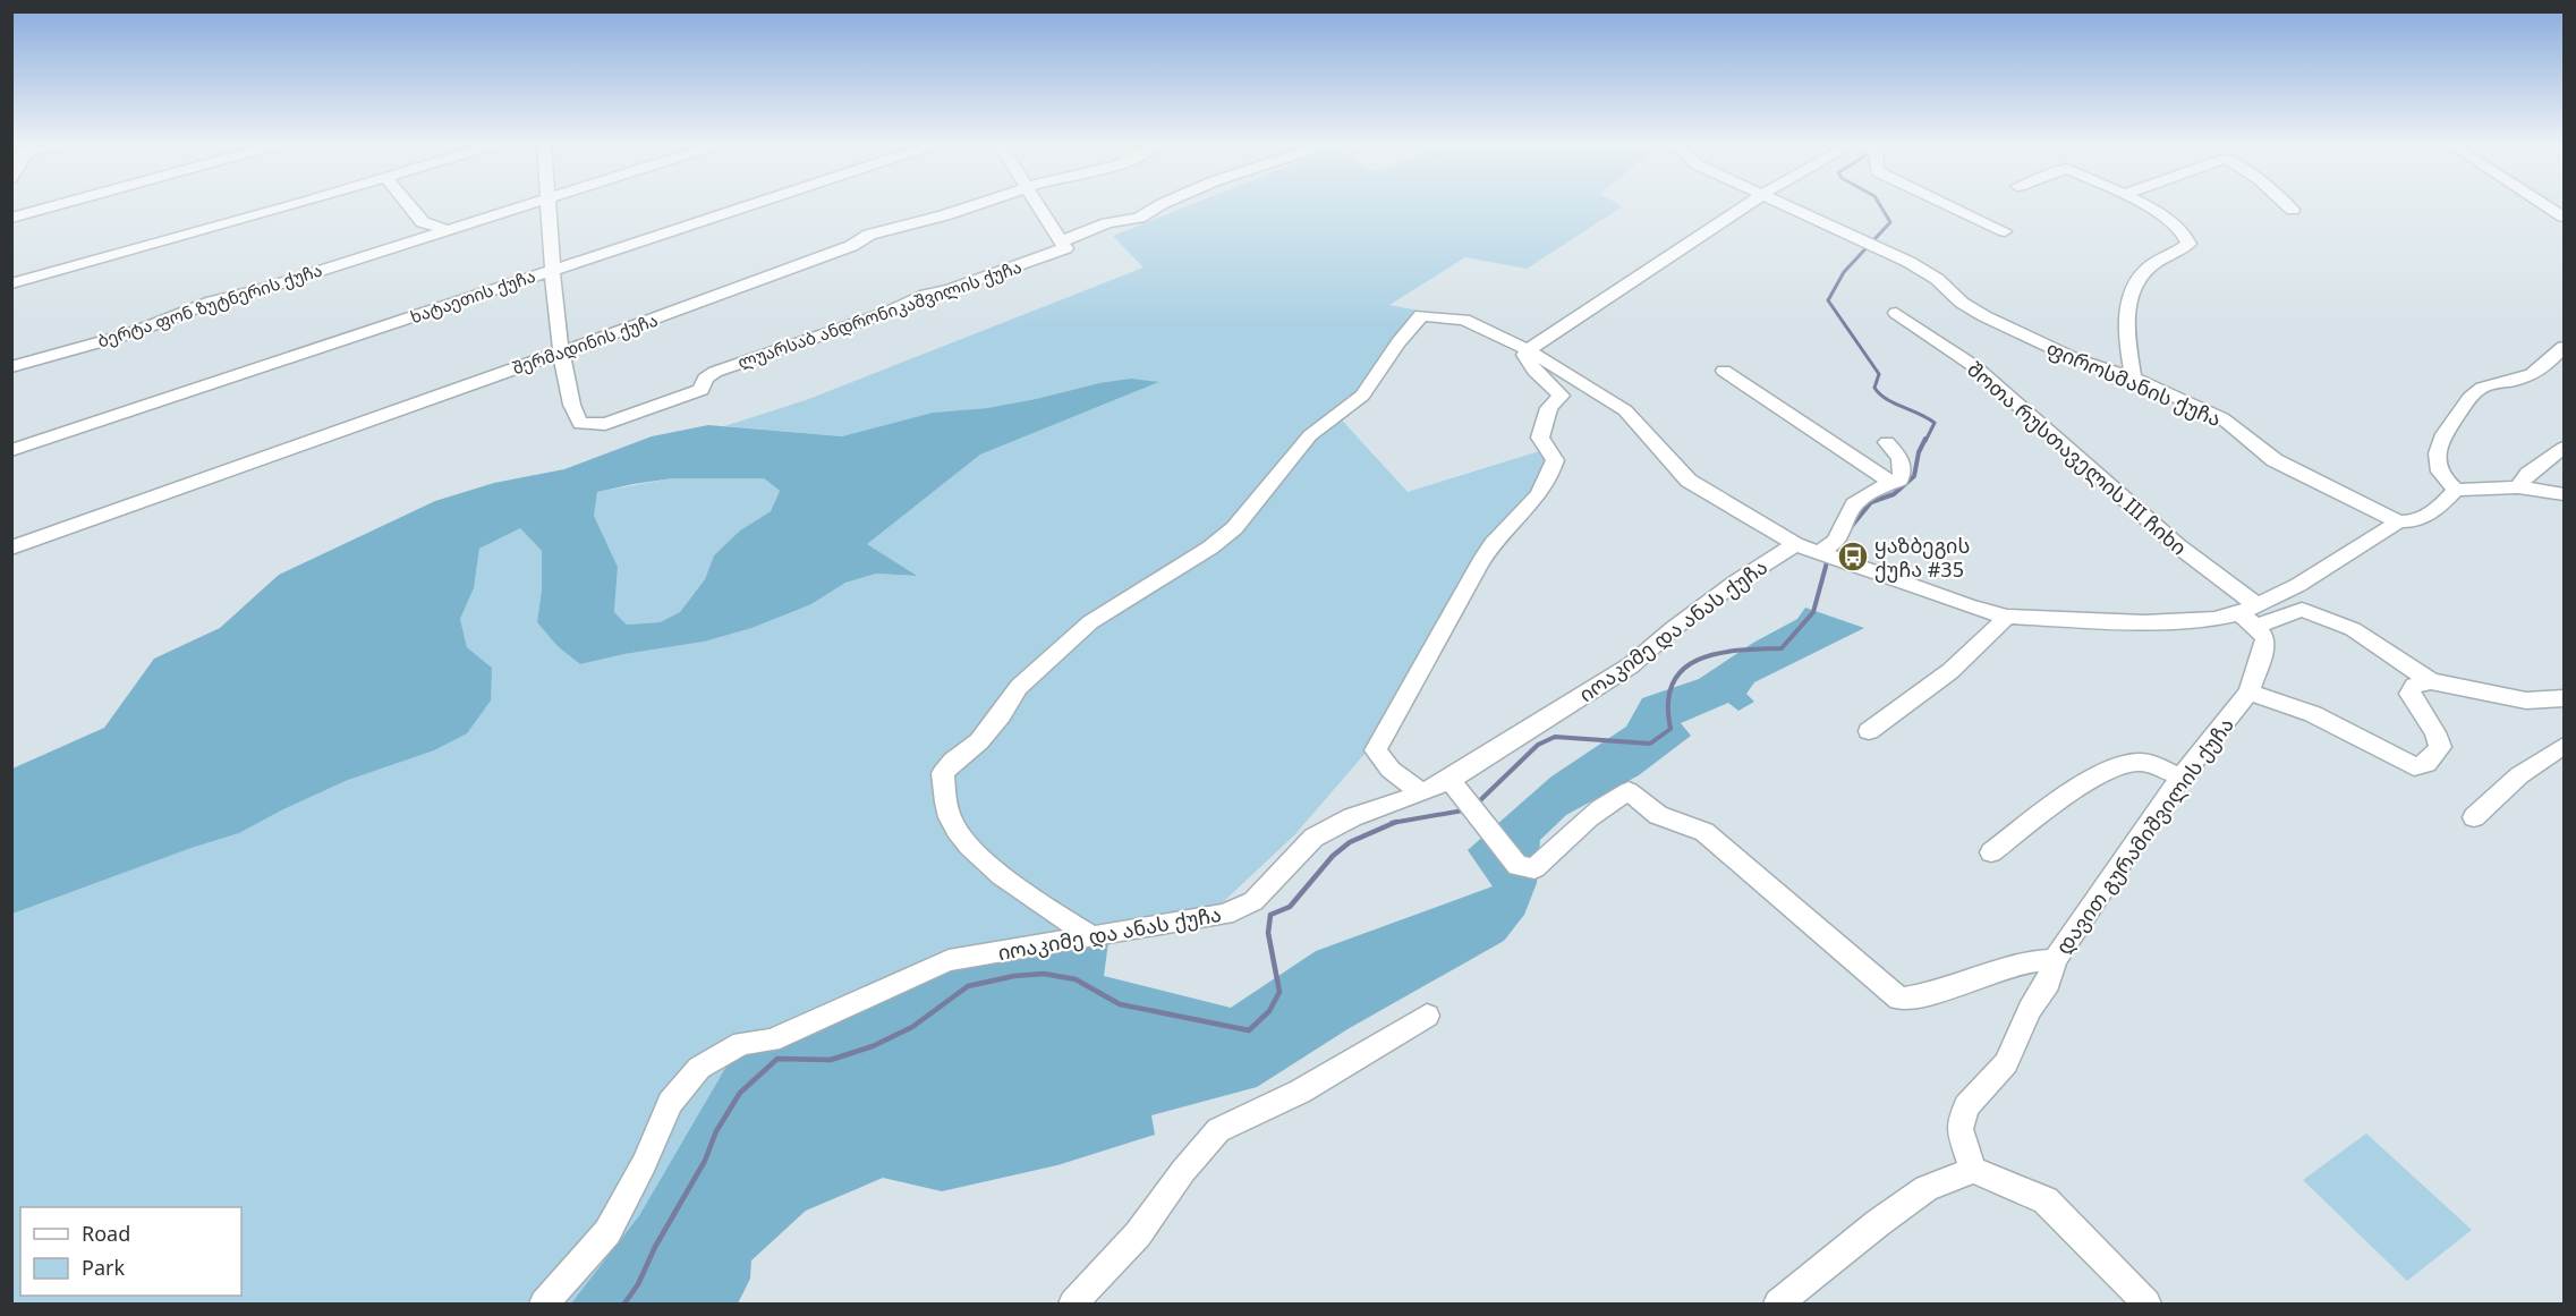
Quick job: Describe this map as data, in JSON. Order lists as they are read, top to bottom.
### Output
{
  "streets": {
    "street": [
      "ხატაეთის ქუჩა",
      "ბერტა ფონ ზუტნერის ქუჩა",
      "ლუარსაბ ანდრონიკაშვილის ქუჩა",
      "შერმადინის ქუჩა",
      "ფიროსმანის ქუჩა",
      "შოთა რუსთაველის III ჩიხი",
      "იოაკიმე და ანას ქუჩა",
      "დავით გურამიშვილის ქუჩა"
    ]
  },
  "crossings": [
    ["ლუარსაბ ანდრონიკაშვილის ქუჩა", "შერმადინის ქუჩა"],
    ["შოთა რუსთაველის III ჩიხი", "დავით გურამიშვილის ქუჩა"]
  ],
  "places": {
    "bus stop": ["ყაზბეგის ქუჩა #35"]
  },
  "legend": ["Road", "Park"]
}
